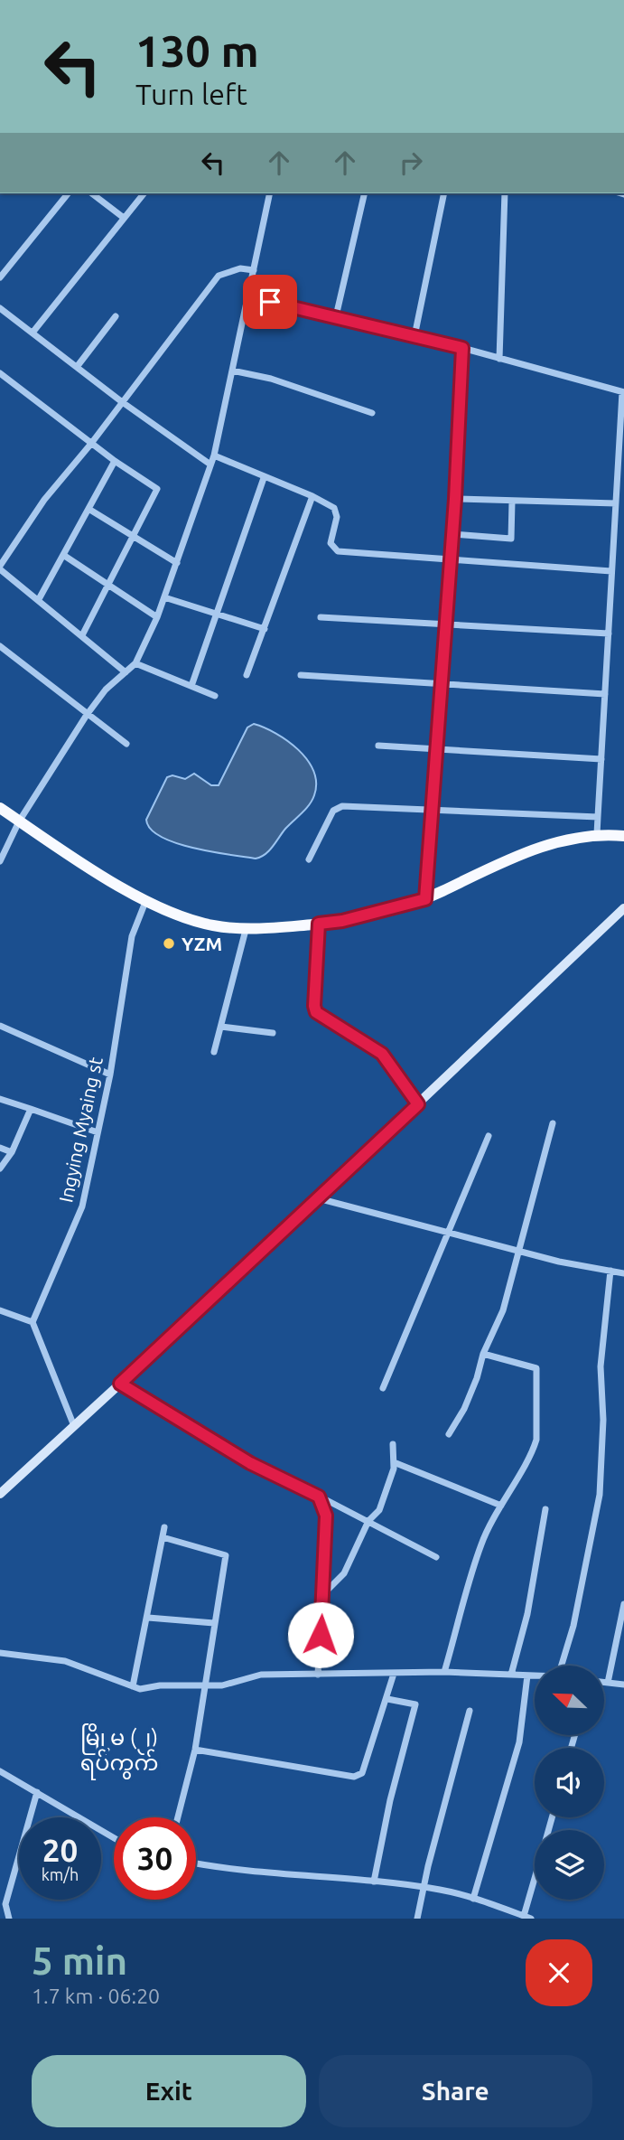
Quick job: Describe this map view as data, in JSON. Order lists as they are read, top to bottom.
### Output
{
  "streets": {
    "street": ["Ingying Myaing st"]
  },
  "districts": ["မြို့မ (၂) ရပ်ကွက်"],
  "places": ["YZM"],
  "north": "top left",
  "page": {
    "turn": ["130 m", "Turn left"],
    "speed": "20 km/h",
    "limit": "30",
    "heading": ["5 min", "1.7 km · 06:20"],
    "buttons": ["Exit", "Share"]
  }
}
